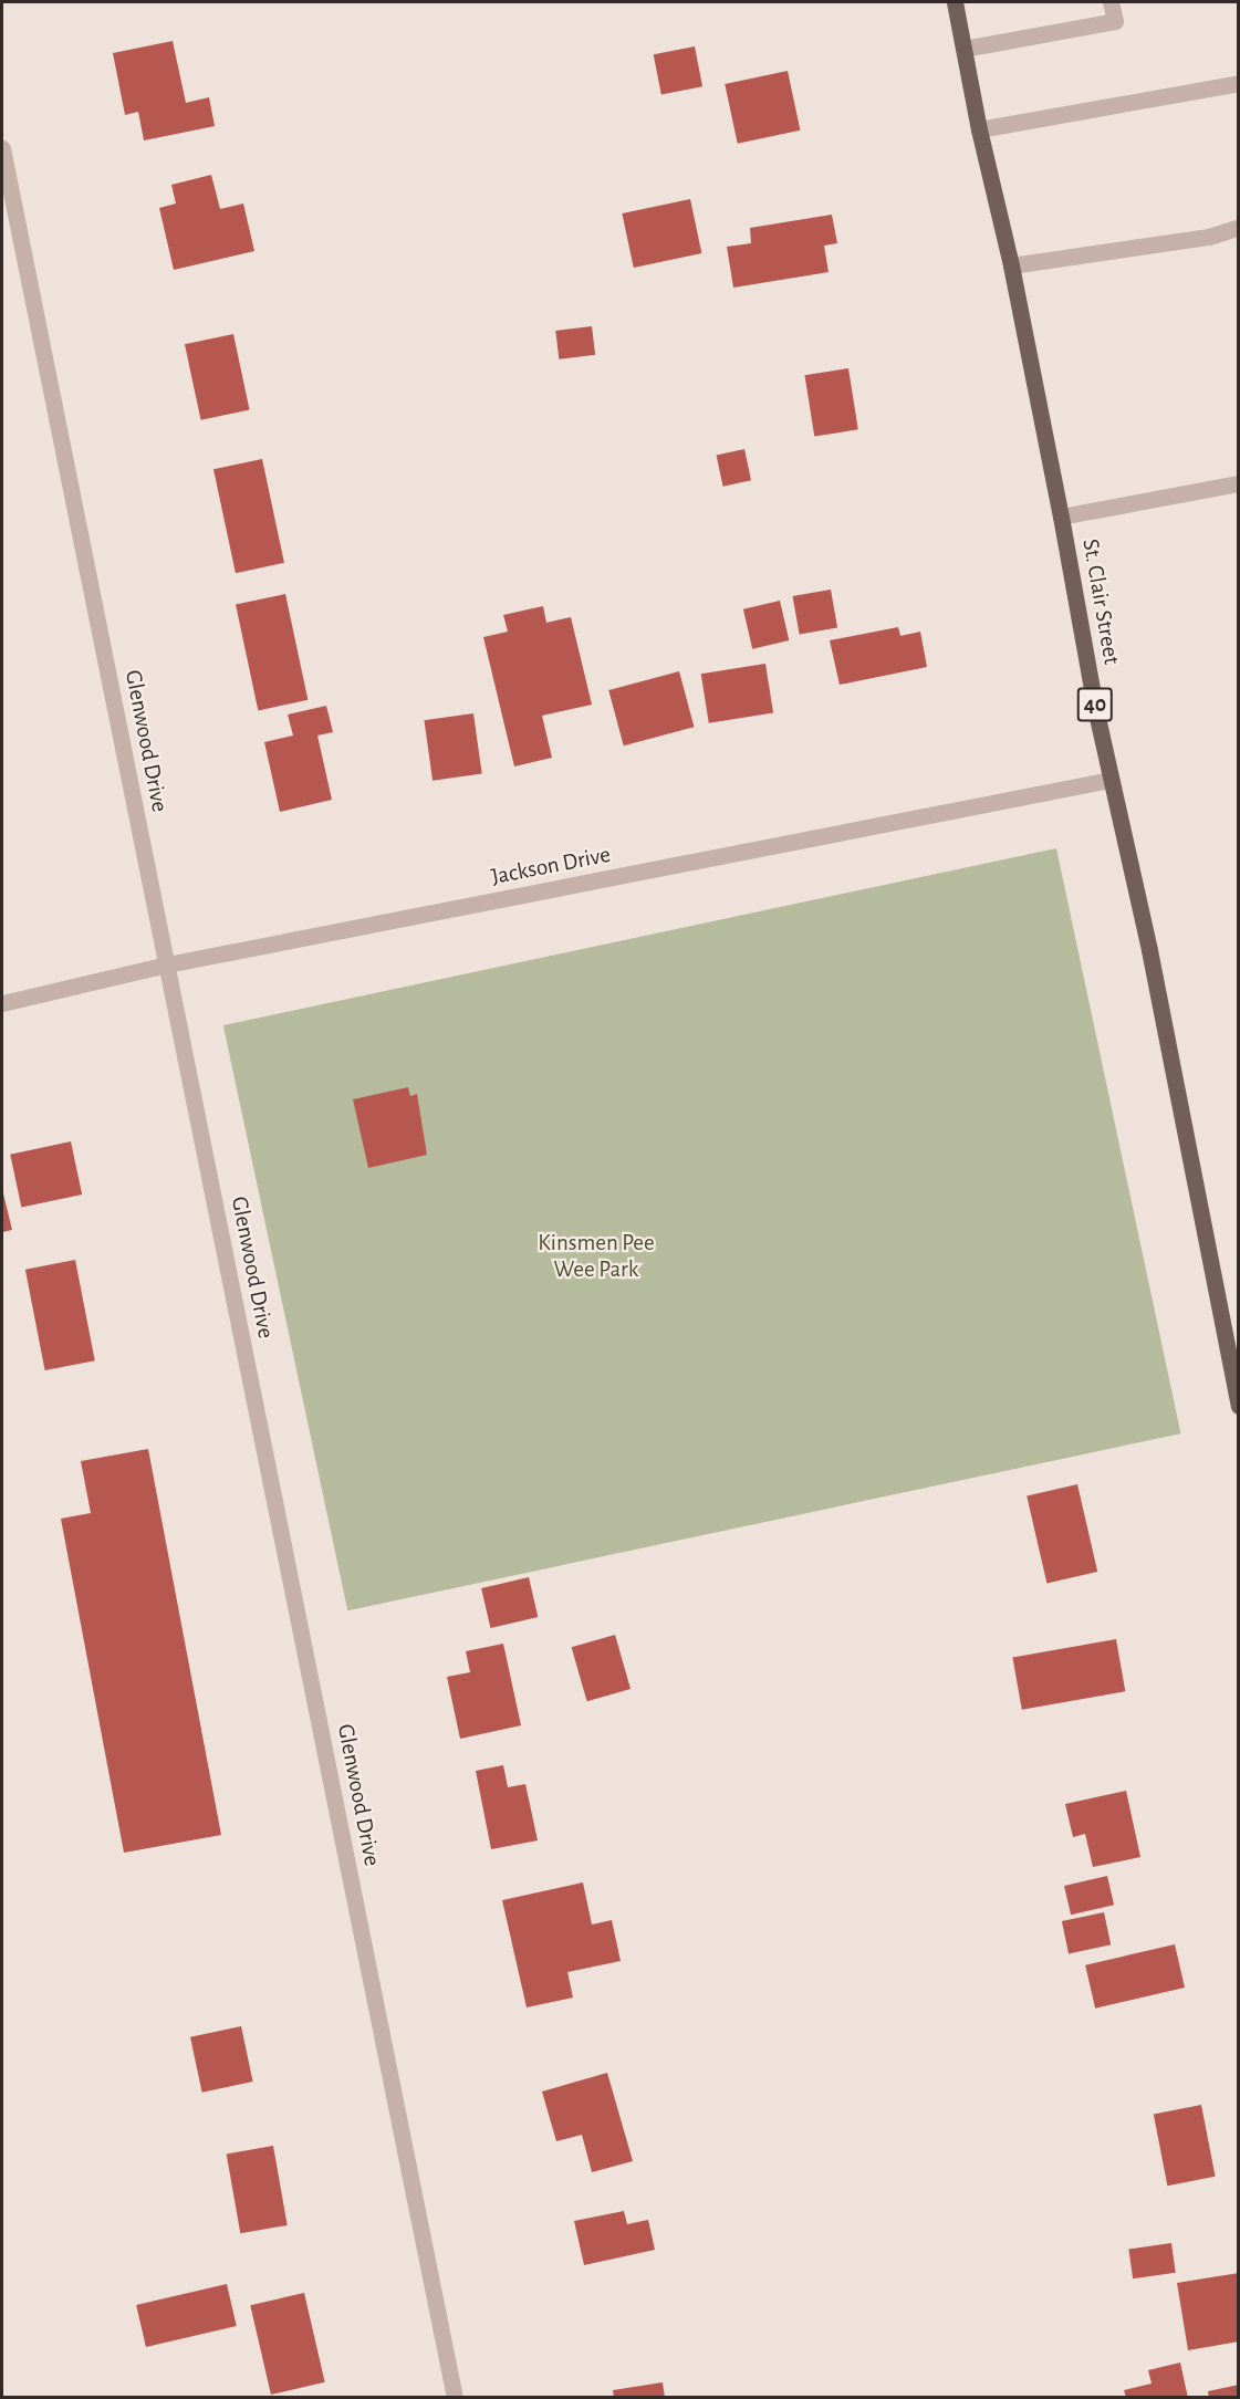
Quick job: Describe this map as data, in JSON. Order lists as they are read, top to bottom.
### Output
{
  "streets": {
    "main road": ["St. Clair Street", "40"],
    "street": ["Glenwood Drive", "Jackson Drive"]
  },
  "crossings": [
    ["St. Clair Street", "Jackson Drive"],
    ["Glenwood Drive", "Jackson Drive"]
  ],
  "parks": ["Kinsmen Pee Wee Park"]
}
